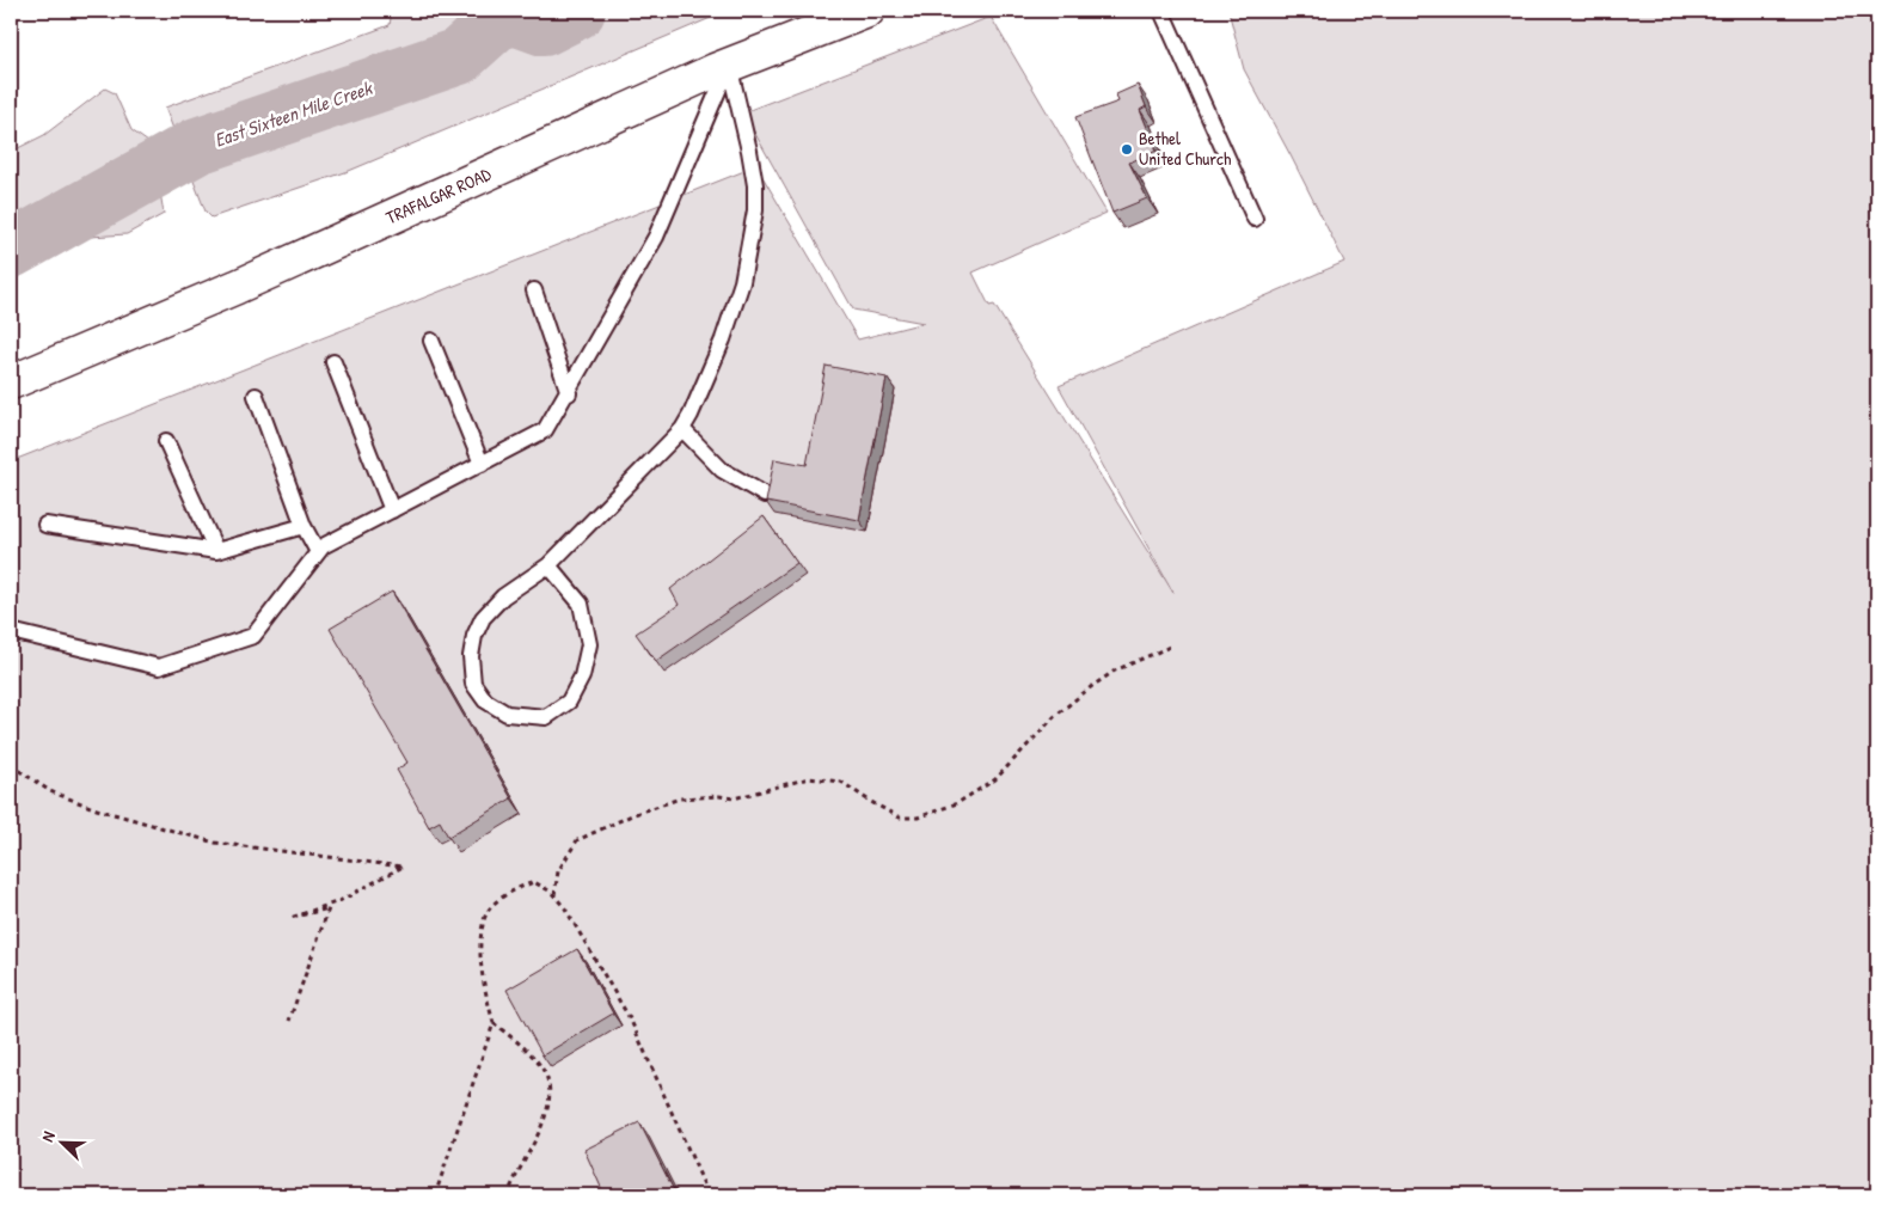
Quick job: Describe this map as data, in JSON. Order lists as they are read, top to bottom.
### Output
{
  "streets": {
    "main road": ["TRAFALGAR ROAD"]
  },
  "water": ["East Sixteen Mile Creek"],
  "places": ["Bethel United Church"],
  "north": "top left"
}
